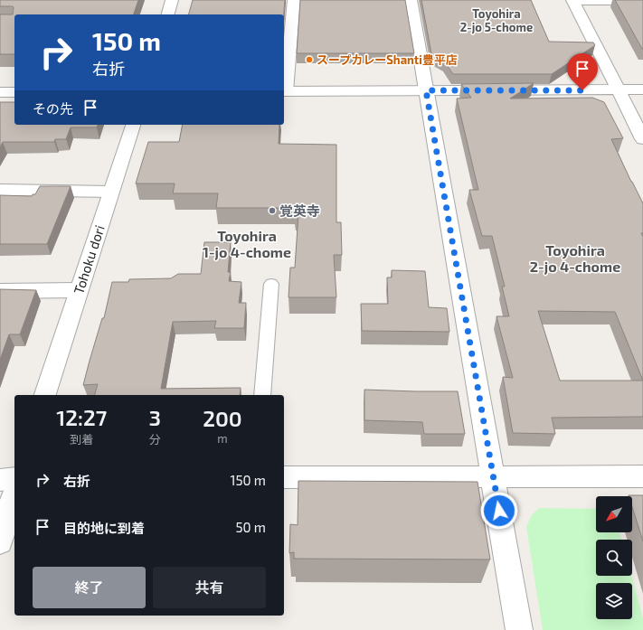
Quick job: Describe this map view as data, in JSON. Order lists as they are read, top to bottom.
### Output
{
  "streets": {
    "street": ["Tohoku dori"]
  },
  "districts": ["Toyohira 2-jo 5-chome", "Toyohira 1-jo 4-chome", "Toyohira 2-jo 4-chome"],
  "places": ["スープカレーShanti豊平店", "覚英寺"],
  "north": "bottom left",
  "page": {
    "turn": ["150 m", "右折"],
    "then": "その先",
    "eta": [
      "12:27",
      "到着",
      "3",
      "分",
      "200",
      "m"
    ],
    "list": [
      {
        "name": "右折",
        "value": "150 m"
      },
      {
        "name": "目的地に到着",
        "value": "50 m"
      }
    ],
    "buttons": ["終了", "共有"]
  }
}
